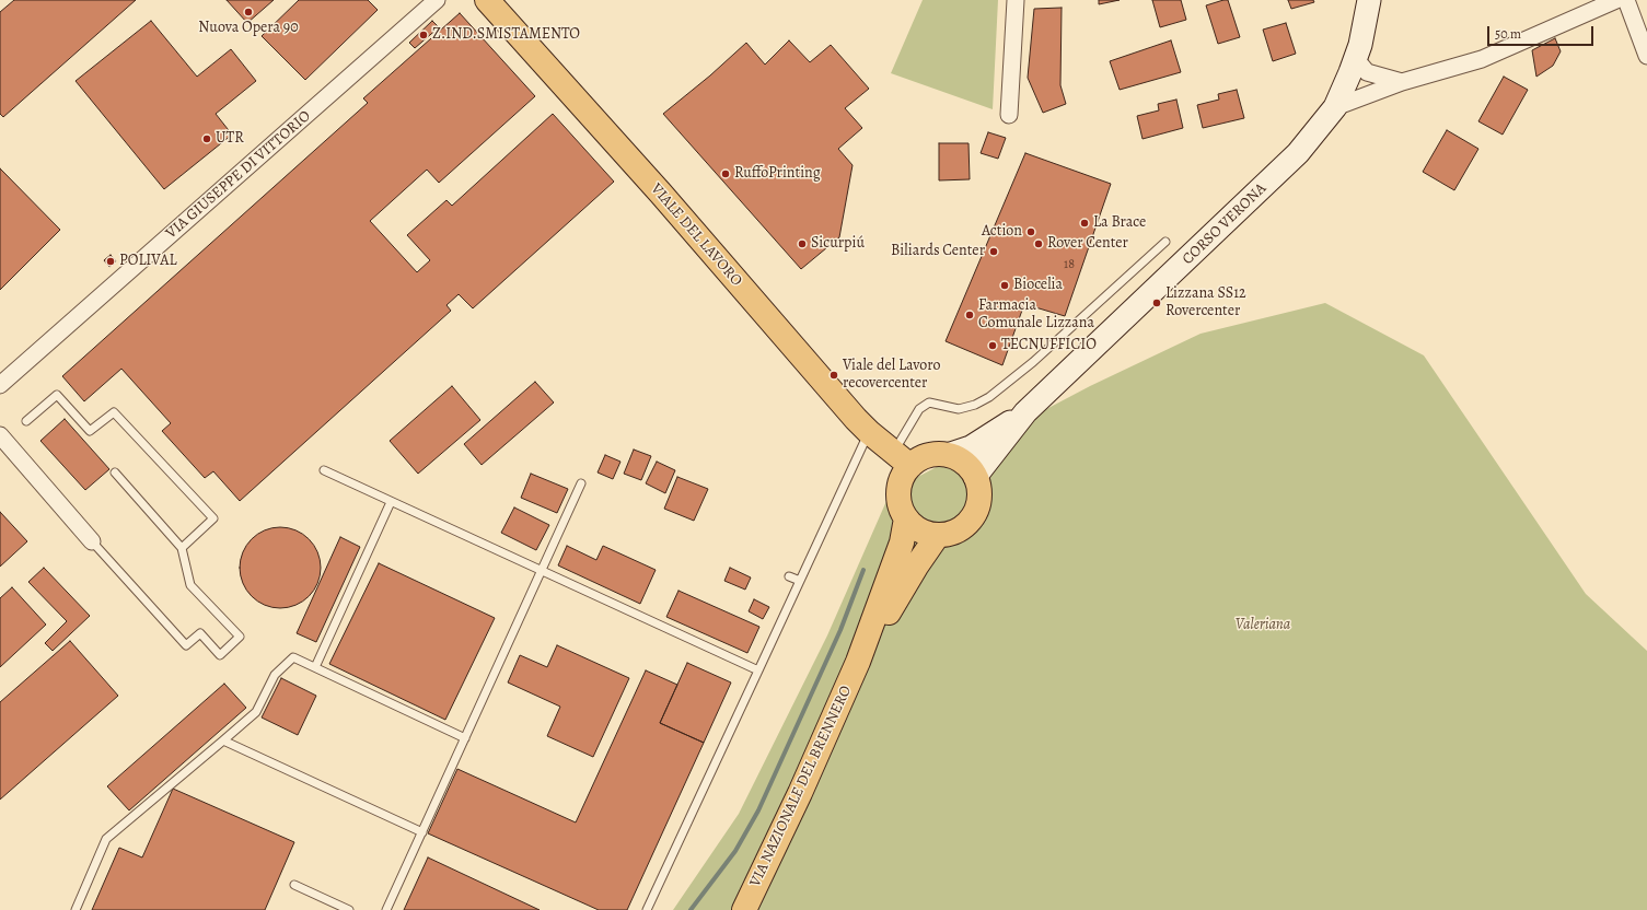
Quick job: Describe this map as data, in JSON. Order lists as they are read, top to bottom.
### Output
{
  "streets": {
    "main road": ["CORSO VERONA", "VIALE DEL LAVORO", "VIA NAZIONALE DEL BRENNERO"],
    "street": ["VIA GIUSEPPE DI VITTORIO"]
  },
  "crossings": [
    ["VIALE DEL LAVORO", "VIA NAZIONALE DEL BRENNERO"]
  ],
  "parks": ["Valeriana"],
  "places": [
    "Nuova Opera 90",
    "Z.IND.SMISTAMENTO",
    "UTR",
    "RuffoPrinting",
    "La Brace",
    "Action",
    "Sicurpiú",
    "Rover Center",
    "Biliards Center",
    "POLIVAL",
    "Biocelia",
    "Lizzana SS12 Rovercenter",
    "Farmacia Comunale Lizzana",
    "TECNUFFICIO",
    "Viale del Lavoro recovercenter"
  ],
  "house_numbers": ["18"],
  "scale_bar": "50 m"
}
